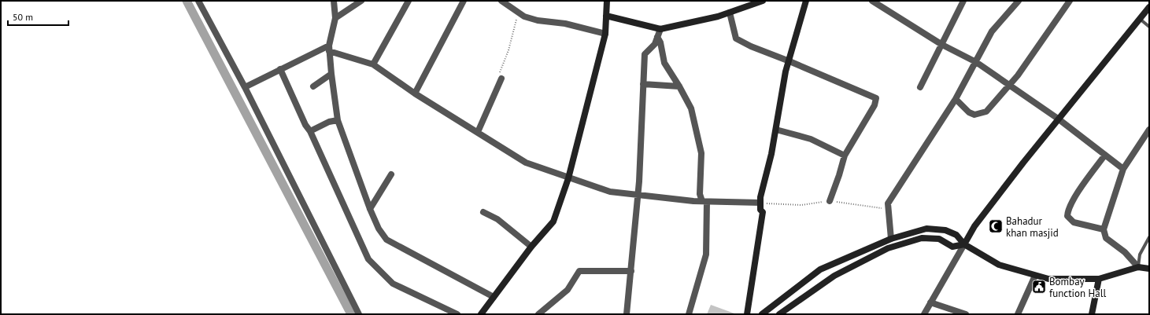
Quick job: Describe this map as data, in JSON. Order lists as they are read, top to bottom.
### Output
{
  "places": {
    "mosque": ["Bahadur khan masjid"],
    "public building": ["Bombay function Hall"]
  },
  "scale_bar": "50 m"
}
